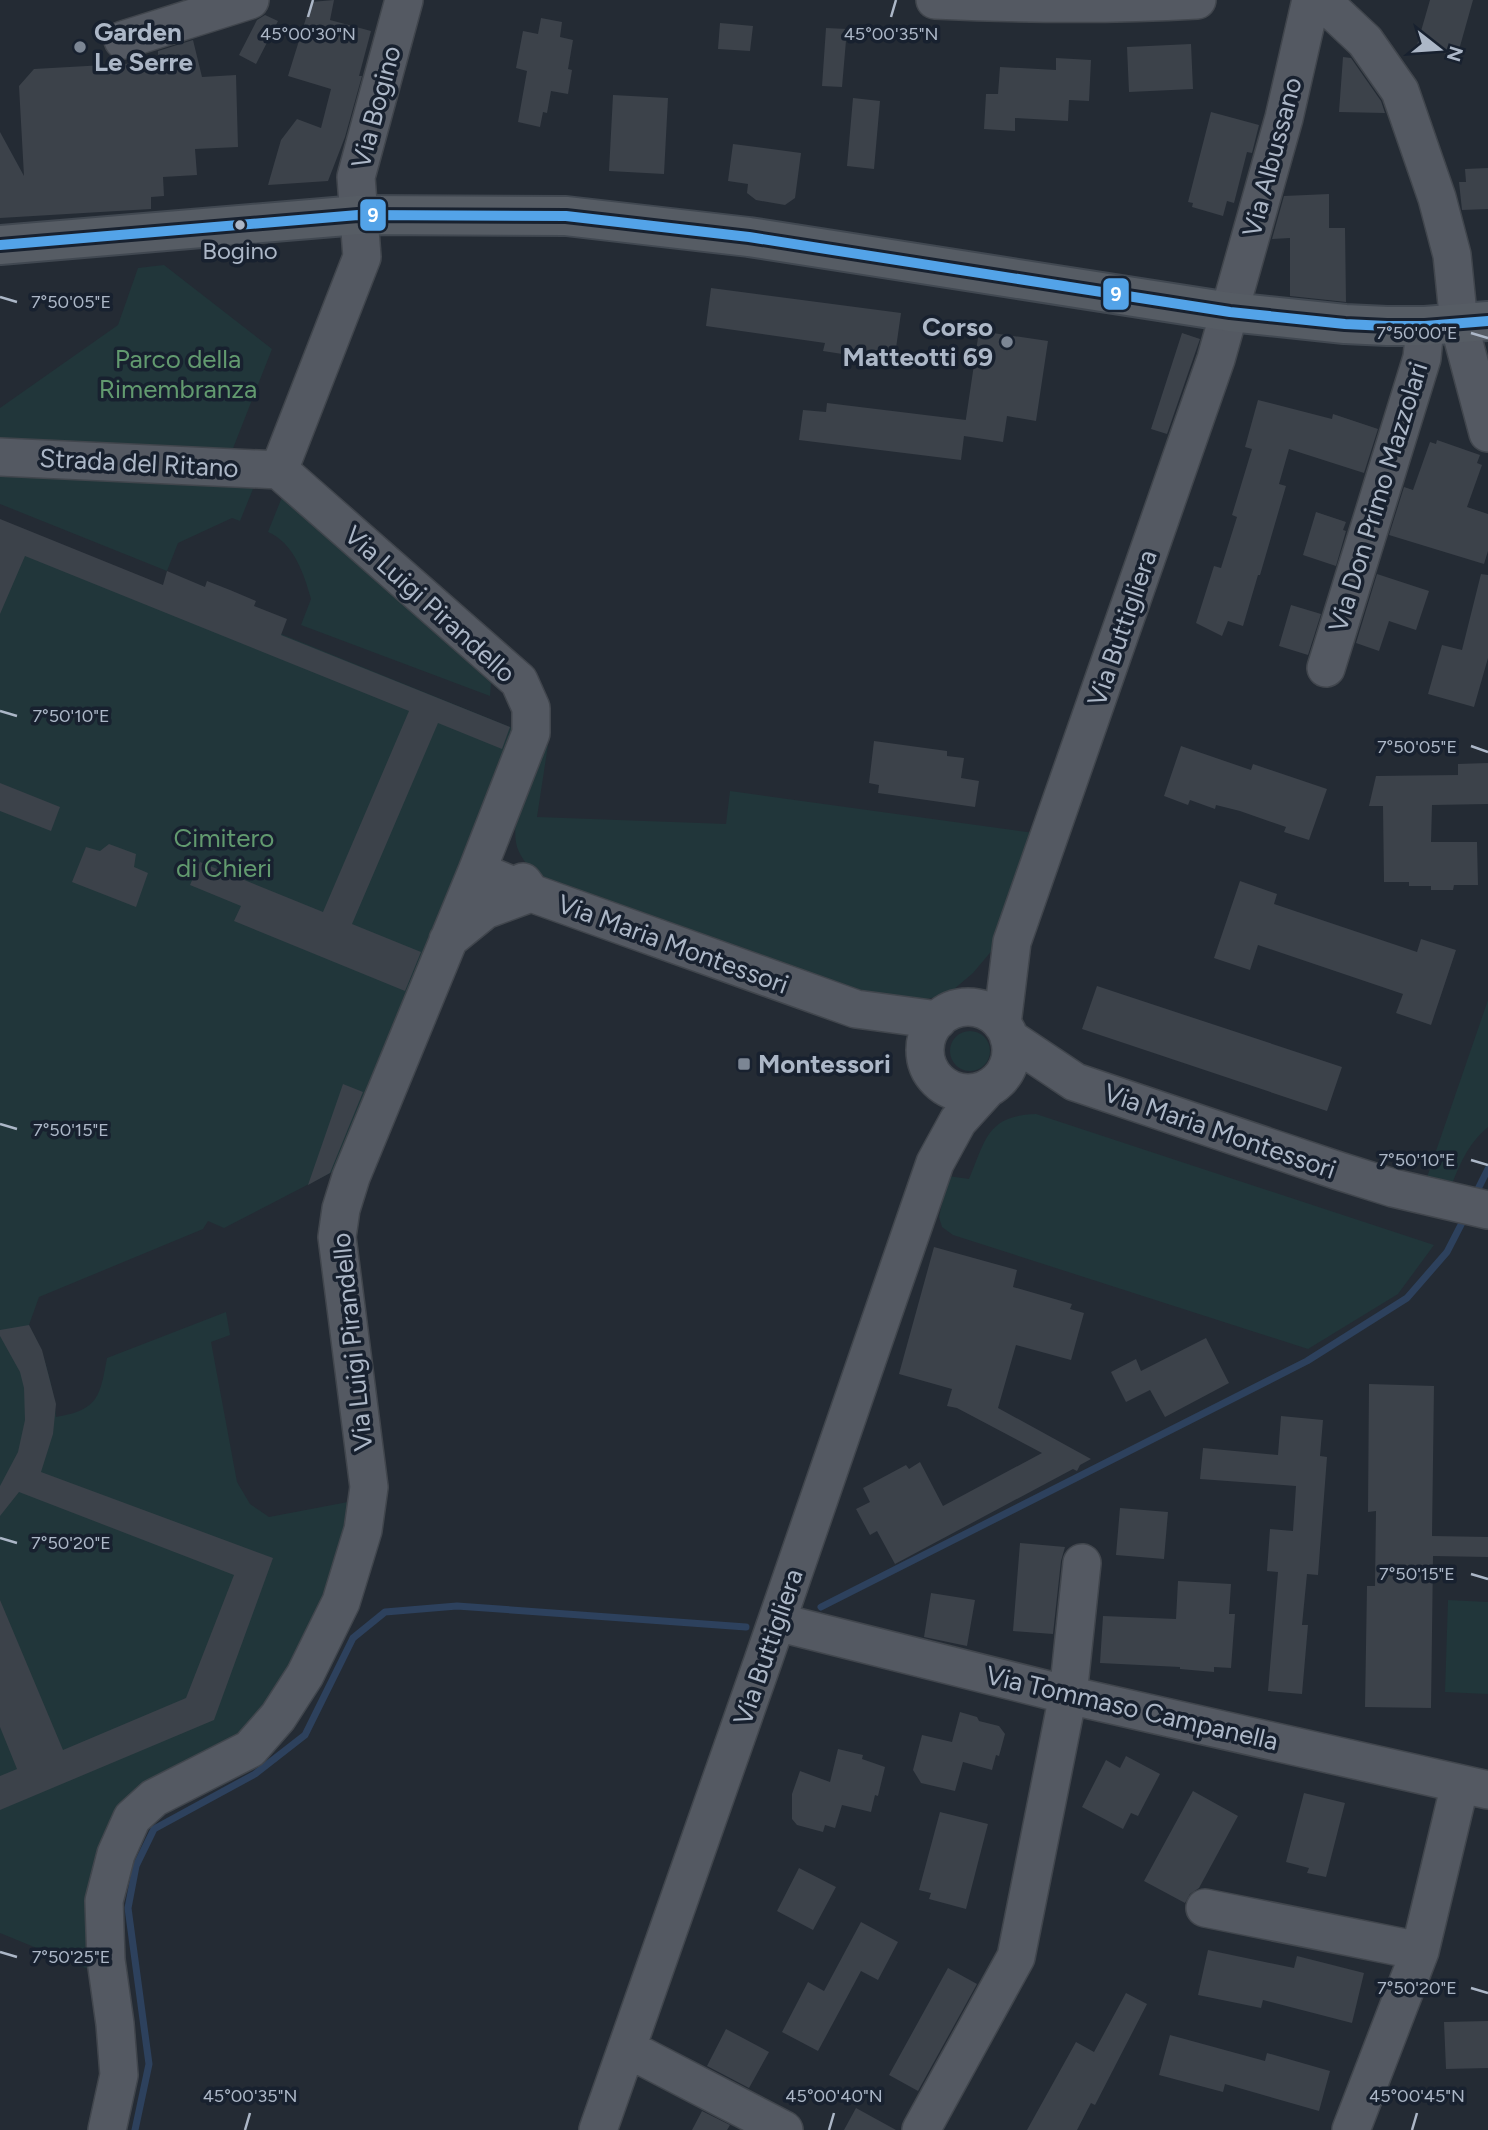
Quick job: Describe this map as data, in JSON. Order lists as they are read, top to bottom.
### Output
{
  "streets": {
    "street": [
      "Via Bogino",
      "Via Albussano",
      "Strada del Ritano",
      "Via Don Primo Mazzolari",
      "Via Luigi Pirandello",
      "Via Buttigliera",
      "Via Maria Montessori",
      "Via Tommaso Campanella"
    ]
  },
  "crossings": [
    ["Via Bogino", "Strada del Ritano"],
    ["Via Bogino", "Via Luigi Pirandello"],
    ["Via Albussano", "Via Buttigliera"],
    ["Strada del Ritano", "Via Luigi Pirandello"],
    ["Via Luigi Pirandello", "Via Maria Montessori"],
    ["Via Buttigliera", "Via Maria Montessori"],
    ["Via Buttigliera", "Via Tommaso Campanella"]
  ],
  "parks": ["Parco della Rimembranza", "Cimitero di Chieri"],
  "places": {
    "other": ["Garden Le Serre", "Bogino", "Corso Matteotti 69"],
    "transit": ["Montessori"]
  },
  "lines": ["transit line 9"],
  "north": "right",
  "coordinates": [
    "45°00'30\"N",
    "45°00'35\"N",
    "7°50'05\"E",
    "7°50'00\"E",
    "7°50'10\"E",
    "7°50'15\"E",
    "7°50'20\"E",
    "7°50'25\"E",
    "45°00'40\"N",
    "45°00'45\"N"
  ]
}
